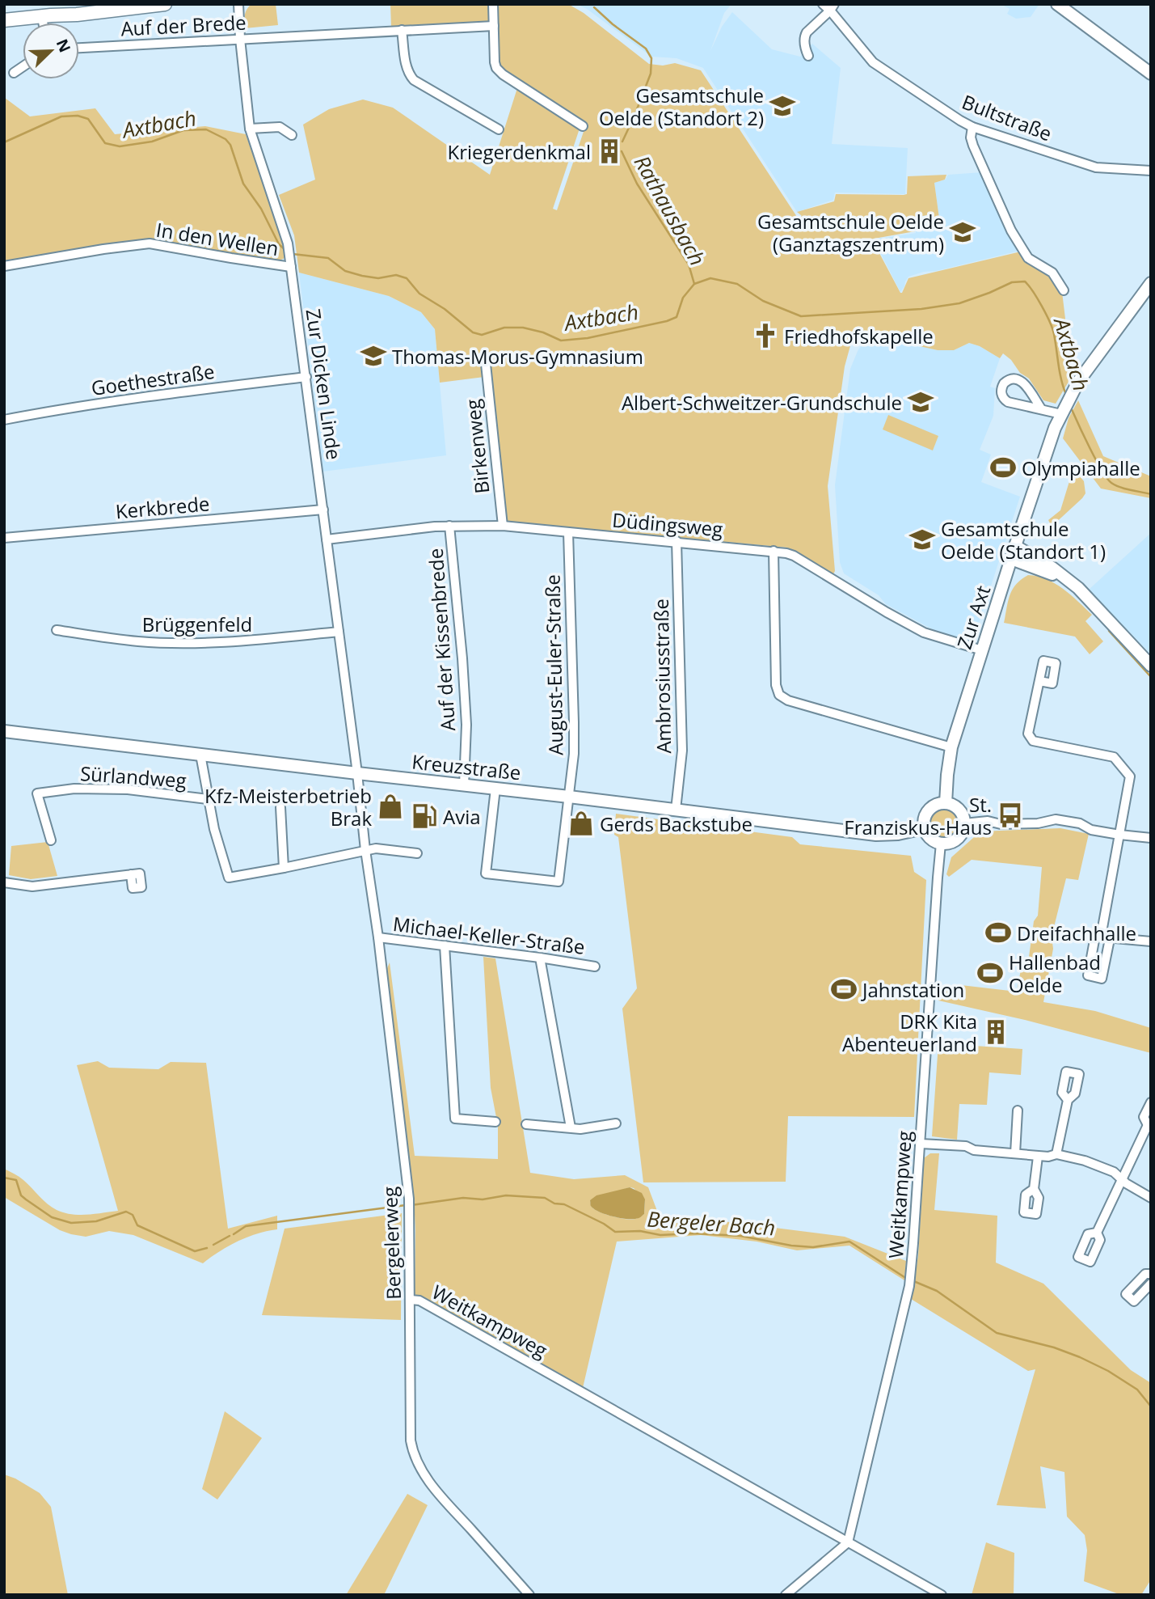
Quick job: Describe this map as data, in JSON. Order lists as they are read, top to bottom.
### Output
{
  "streets": {
    "street": [
      "Auf der Brede",
      "Bultstraße",
      "In den Wellen",
      "Goethestraße",
      "Zur Dicken Linde",
      "Birkenweg",
      "Kerkbrede",
      "Düdingsweg",
      "Zur Axt",
      "Brüggenfeld",
      "Auf der Kissenbrede",
      "August-Euler-Straße",
      "Ambrosiusstraße",
      "Kreuzstraße",
      "Sürlandweg",
      "Michael-Keller-Straße",
      "Weitkampweg",
      "Bergelerweg"
    ]
  },
  "crossings": [
    ["Auf der Brede", "Zur Dicken Linde"],
    ["In den Wellen", "Zur Dicken Linde"],
    ["Goethestraße", "Zur Dicken Linde"],
    ["Zur Dicken Linde", "Kerkbrede"],
    ["Zur Dicken Linde", "Düdingsweg"],
    ["Zur Dicken Linde", "Brüggenfeld"],
    ["Zur Dicken Linde", "Kreuzstraße"],
    ["Zur Dicken Linde", "Bergelerweg"],
    ["Birkenweg", "Düdingsweg"],
    ["Düdingsweg", "Zur Axt"],
    ["Düdingsweg", "Auf der Kissenbrede"],
    ["Düdingsweg", "August-Euler-Straße"],
    ["Düdingsweg", "Ambrosiusstraße"],
    ["Zur Axt", "Kreuzstraße"],
    ["Zur Axt", "Weitkampweg"],
    ["Auf der Kissenbrede", "Kreuzstraße"],
    ["August-Euler-Straße", "Kreuzstraße"],
    ["Ambrosiusstraße", "Kreuzstraße"],
    ["Kreuzstraße", "Sürlandweg"],
    ["Kreuzstraße", "Weitkampweg"],
    ["Kreuzstraße", "Bergelerweg"],
    ["Michael-Keller-Straße", "Bergelerweg"],
    ["Weitkampweg", "Bergelerweg"]
  ],
  "water": ["Axtbach", "Rathausbach", "Bergeler Bach"],
  "places": {
    "school or university": [
      "Gesamtschule Oelde (Standort 2)",
      "Gesamtschule Oelde (Ganztagszentrum)",
      "Thomas-Morus-Gymnasium",
      "Albert-Schweitzer-Grundschule",
      "Gesamtschule Oelde (Standort 1)"
    ],
    "building": ["Kriegerdenkmal", "DRK Kita Abenteuerland"],
    "church": ["Friedhofskapelle"],
    "sports": [
      "Olympiahalle",
      "Dreifachhalle",
      "Hallenbad Oelde",
      "Jahnstation"
    ],
    "shop": ["Kfz-Meisterbetrieb Brak", "Gerds Backstube"],
    "bus stop": ["St. Franziskus-Haus"],
    "fuel station": ["Avia"]
  },
  "north": "top right"
}
